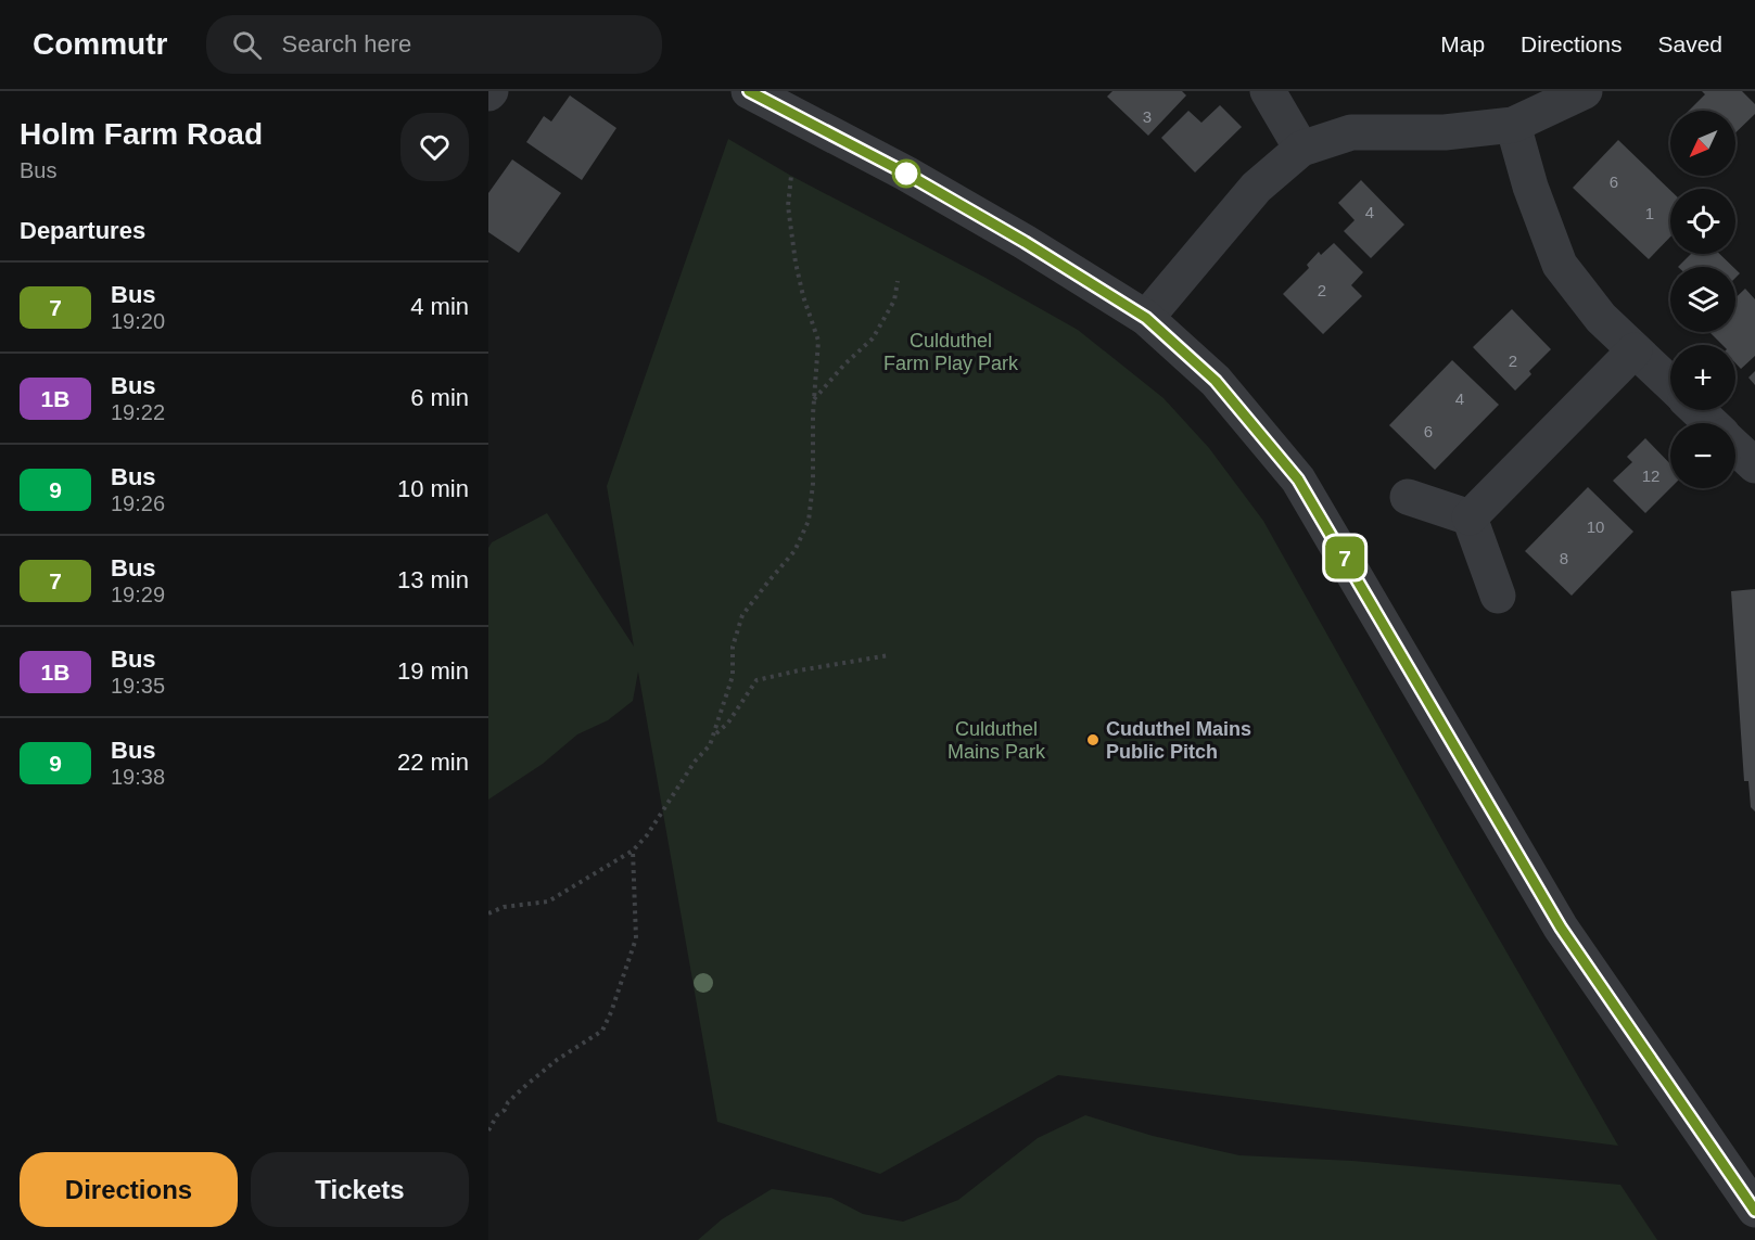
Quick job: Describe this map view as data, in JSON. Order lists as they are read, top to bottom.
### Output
{
  "parks": ["Culduthel Farm Play Park", "Culduthel Mains Park"],
  "places": ["Cuduthel Mains Public Pitch"],
  "lines": ["bus line 7"],
  "house_numbers": [
    "3",
    "6",
    "4",
    "1",
    "2",
    "2",
    "4",
    "6",
    "12",
    "10",
    "8"
  ],
  "north": "bottom left",
  "page": {
    "header": "Commutr",
    "search": "Search here",
    "nav": ["Map", "Directions", "Saved"],
    "heading": [
      ["Holm Farm Road", "Bus"],
      "Departures"
    ],
    "on_map": "7",
    "map_buttons": ["+", "−"],
    "list": [
      {
        "mark": "7",
        "name": "Bus",
        "note": "19:20",
        "value": "4 min"
      },
      {
        "mark": "1B",
        "name": "Bus",
        "note": "19:22",
        "value": "6 min"
      },
      {
        "mark": "9",
        "name": "Bus",
        "note": "19:26",
        "value": "10 min"
      },
      {
        "mark": "7",
        "name": "Bus",
        "note": "19:29",
        "value": "13 min"
      },
      {
        "mark": "1B",
        "name": "Bus",
        "note": "19:35",
        "value": "19 min"
      },
      {
        "mark": "9",
        "name": "Bus",
        "note": "19:38",
        "value": "22 min"
      }
    ],
    "buttons": ["Directions", "Tickets"]
  }
}
